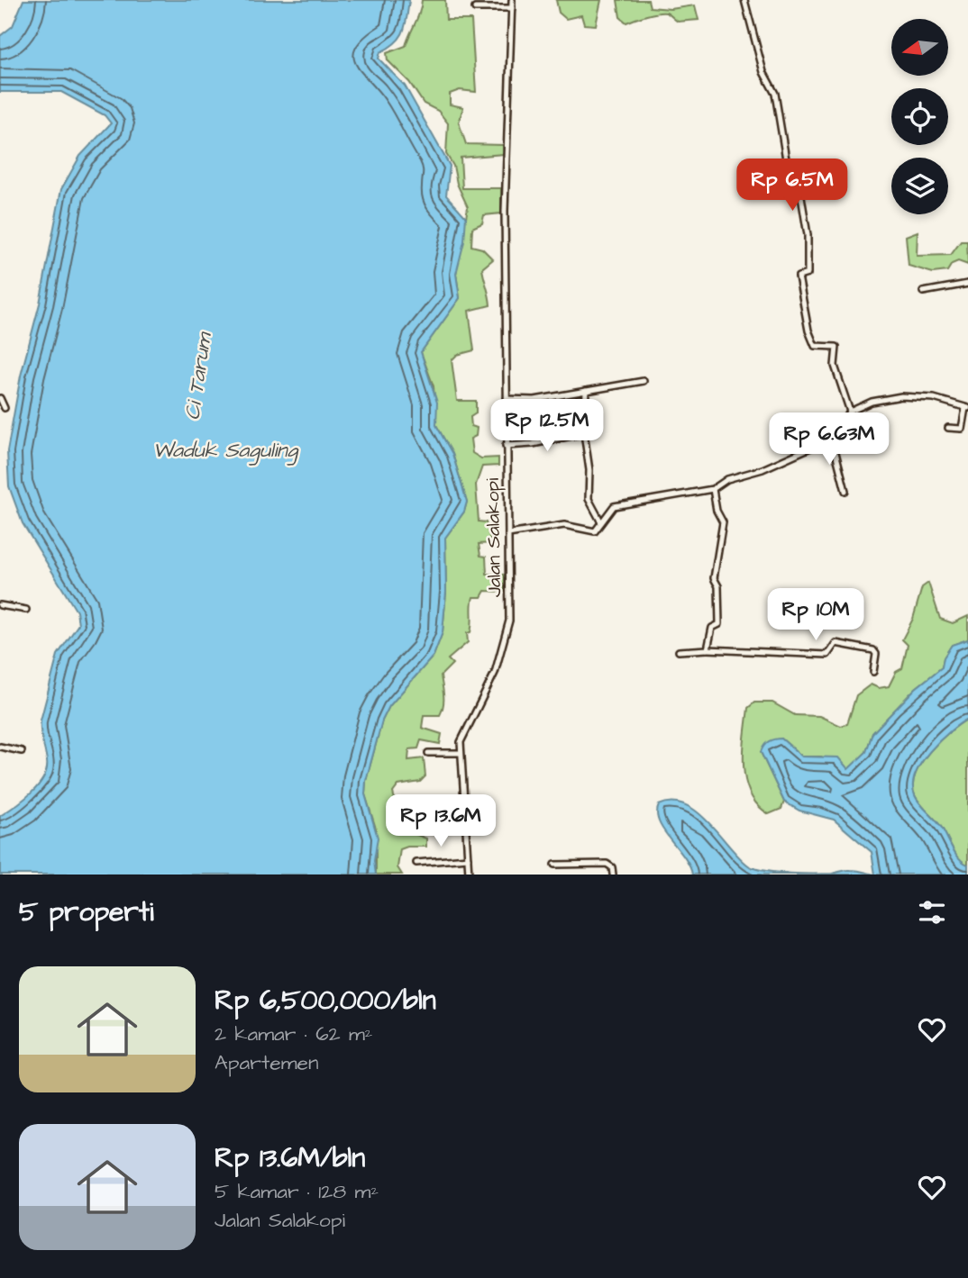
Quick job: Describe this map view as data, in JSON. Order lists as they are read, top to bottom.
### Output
{
  "streets": {
    "street": ["Jalan Salakopi"]
  },
  "water": ["Ci Tarum", "Waduk Saguling"],
  "north": "left",
  "page": {
    "price": [
      "Rp 6.5M",
      "Rp 12.5M",
      "Rp 6.63M",
      "Rp 10M",
      "Rp 13.6M"
    ],
    "heading": "5 properti",
    "list": [
      {
        "name": "Rp 6,500,000/bln",
        "note": "2 kamar · 62 m² · Apartemen"
      },
      {
        "name": "Rp 13.6M/bln",
        "note": "5 kamar · 128 m² · Jalan Salakopi"
      }
    ]
  }
}
